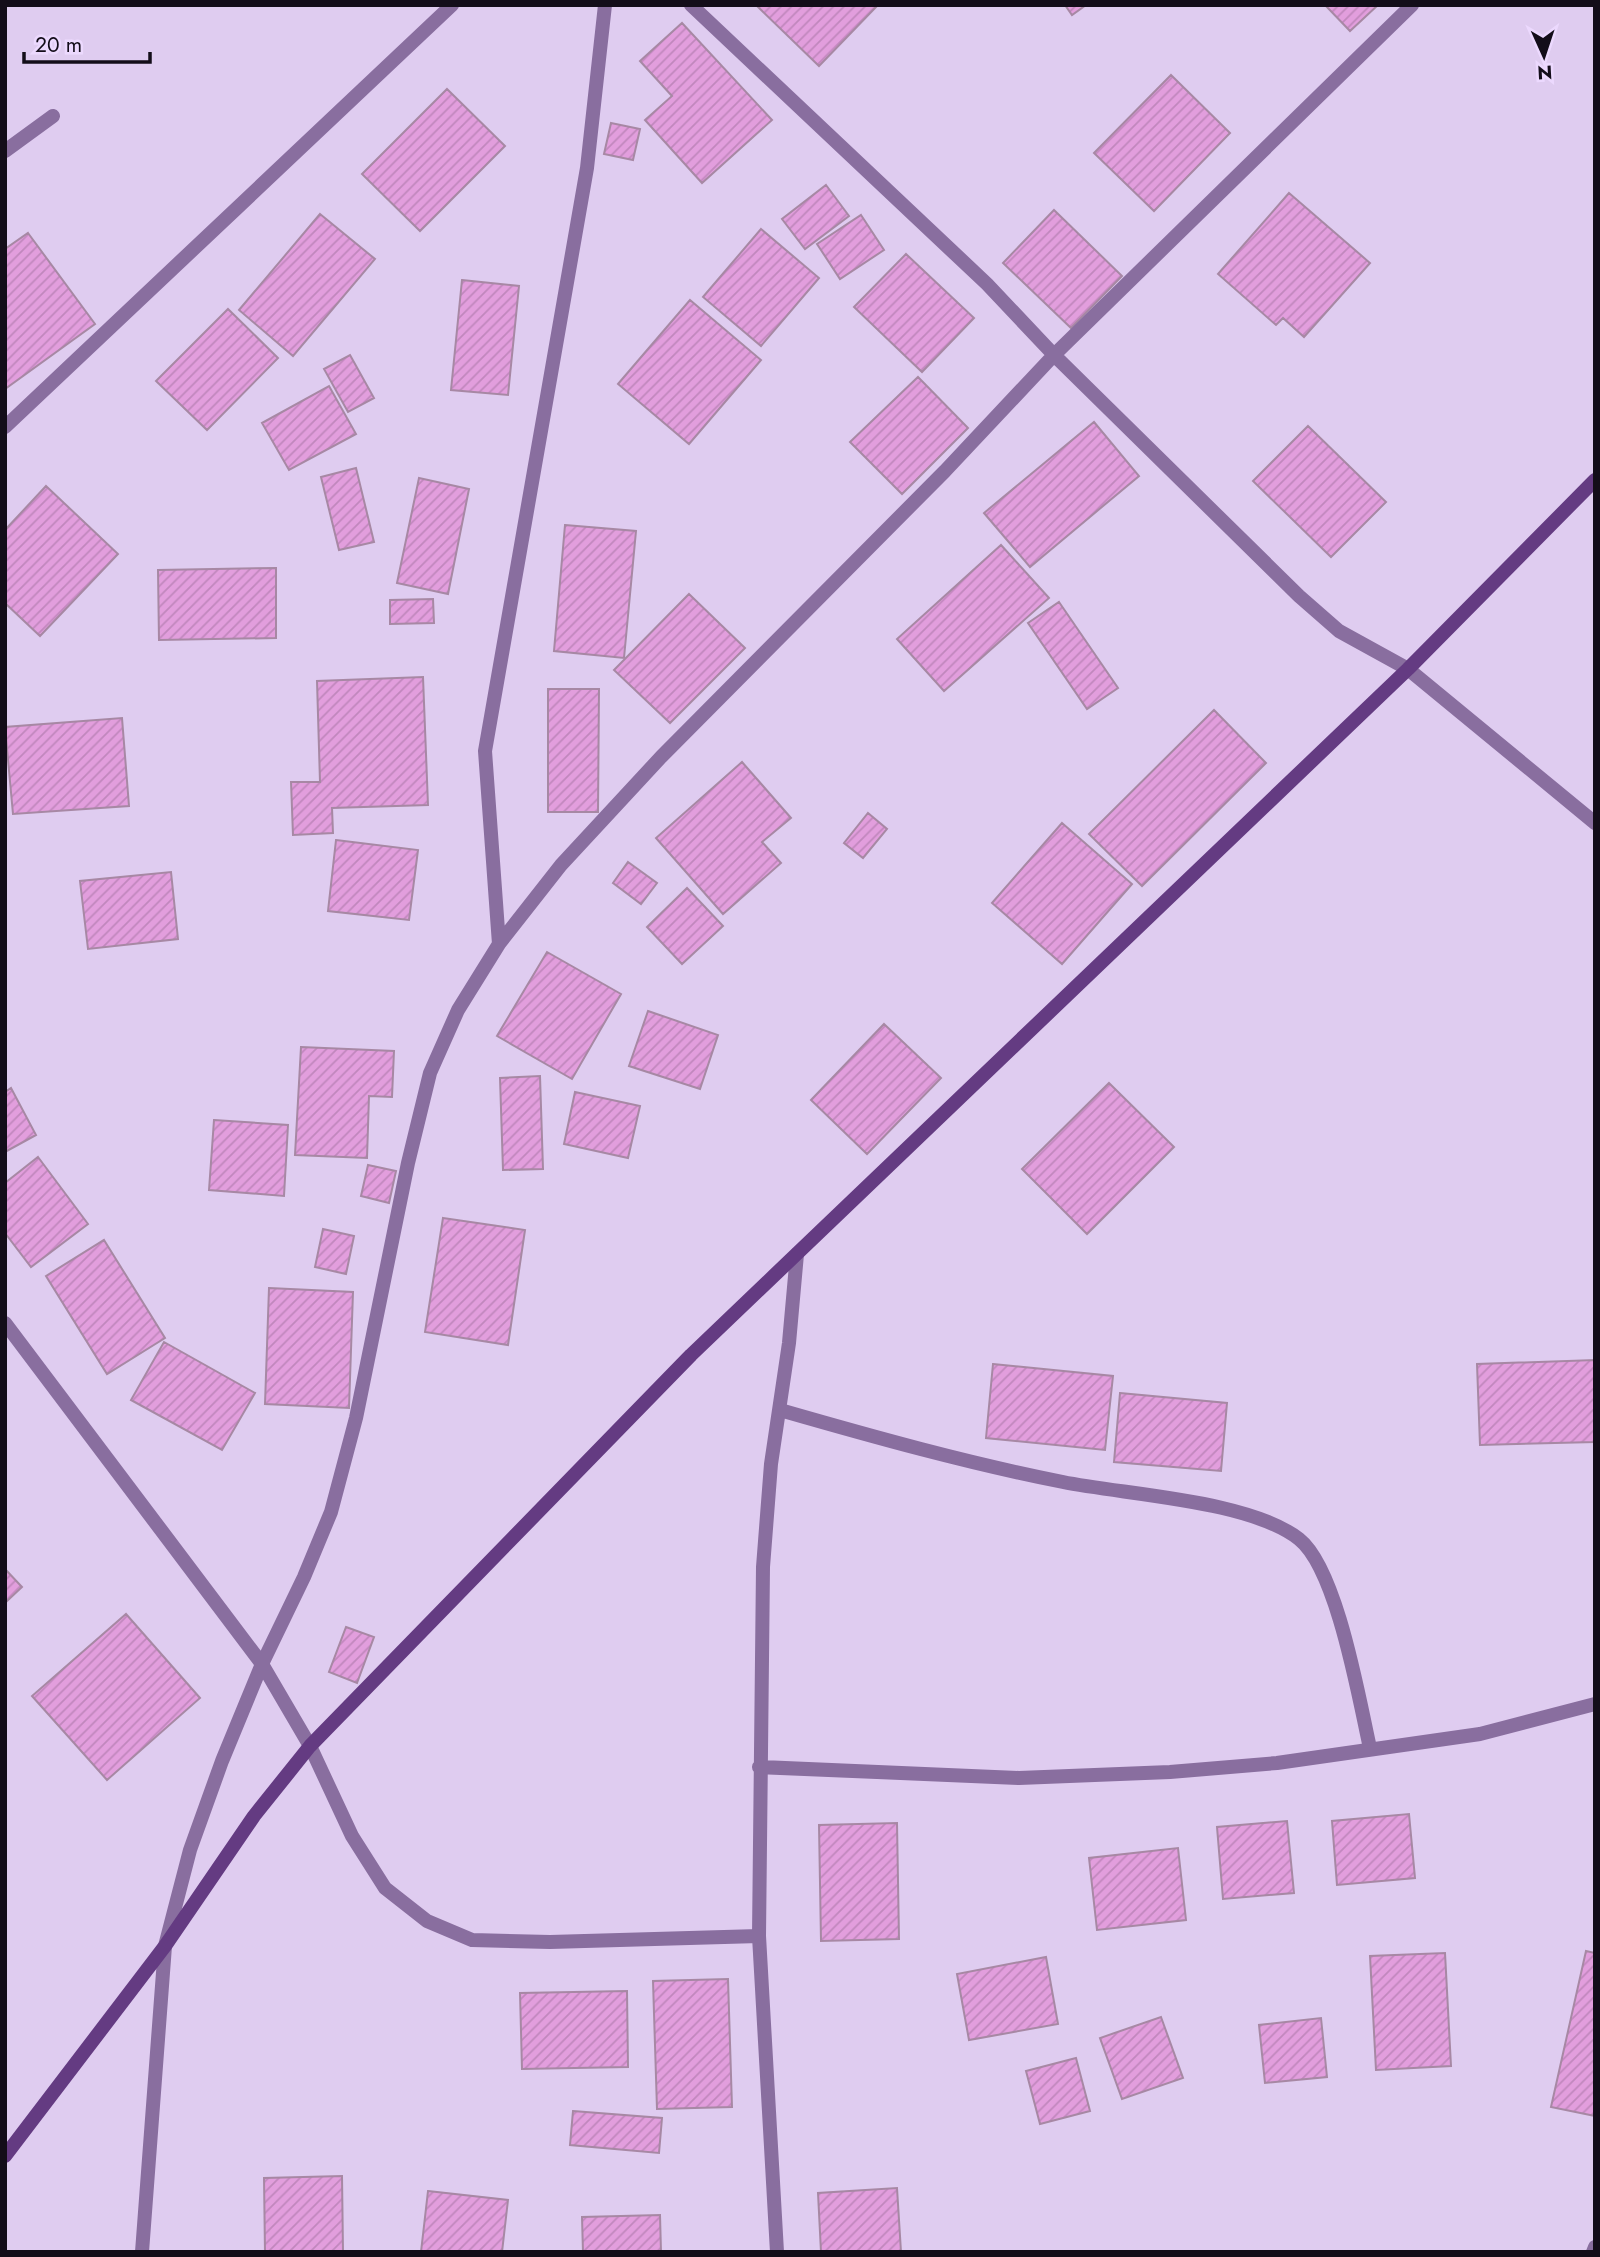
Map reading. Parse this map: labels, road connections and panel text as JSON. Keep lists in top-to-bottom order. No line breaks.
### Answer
{"scale_bar":"20 m","north":"bottom"}
